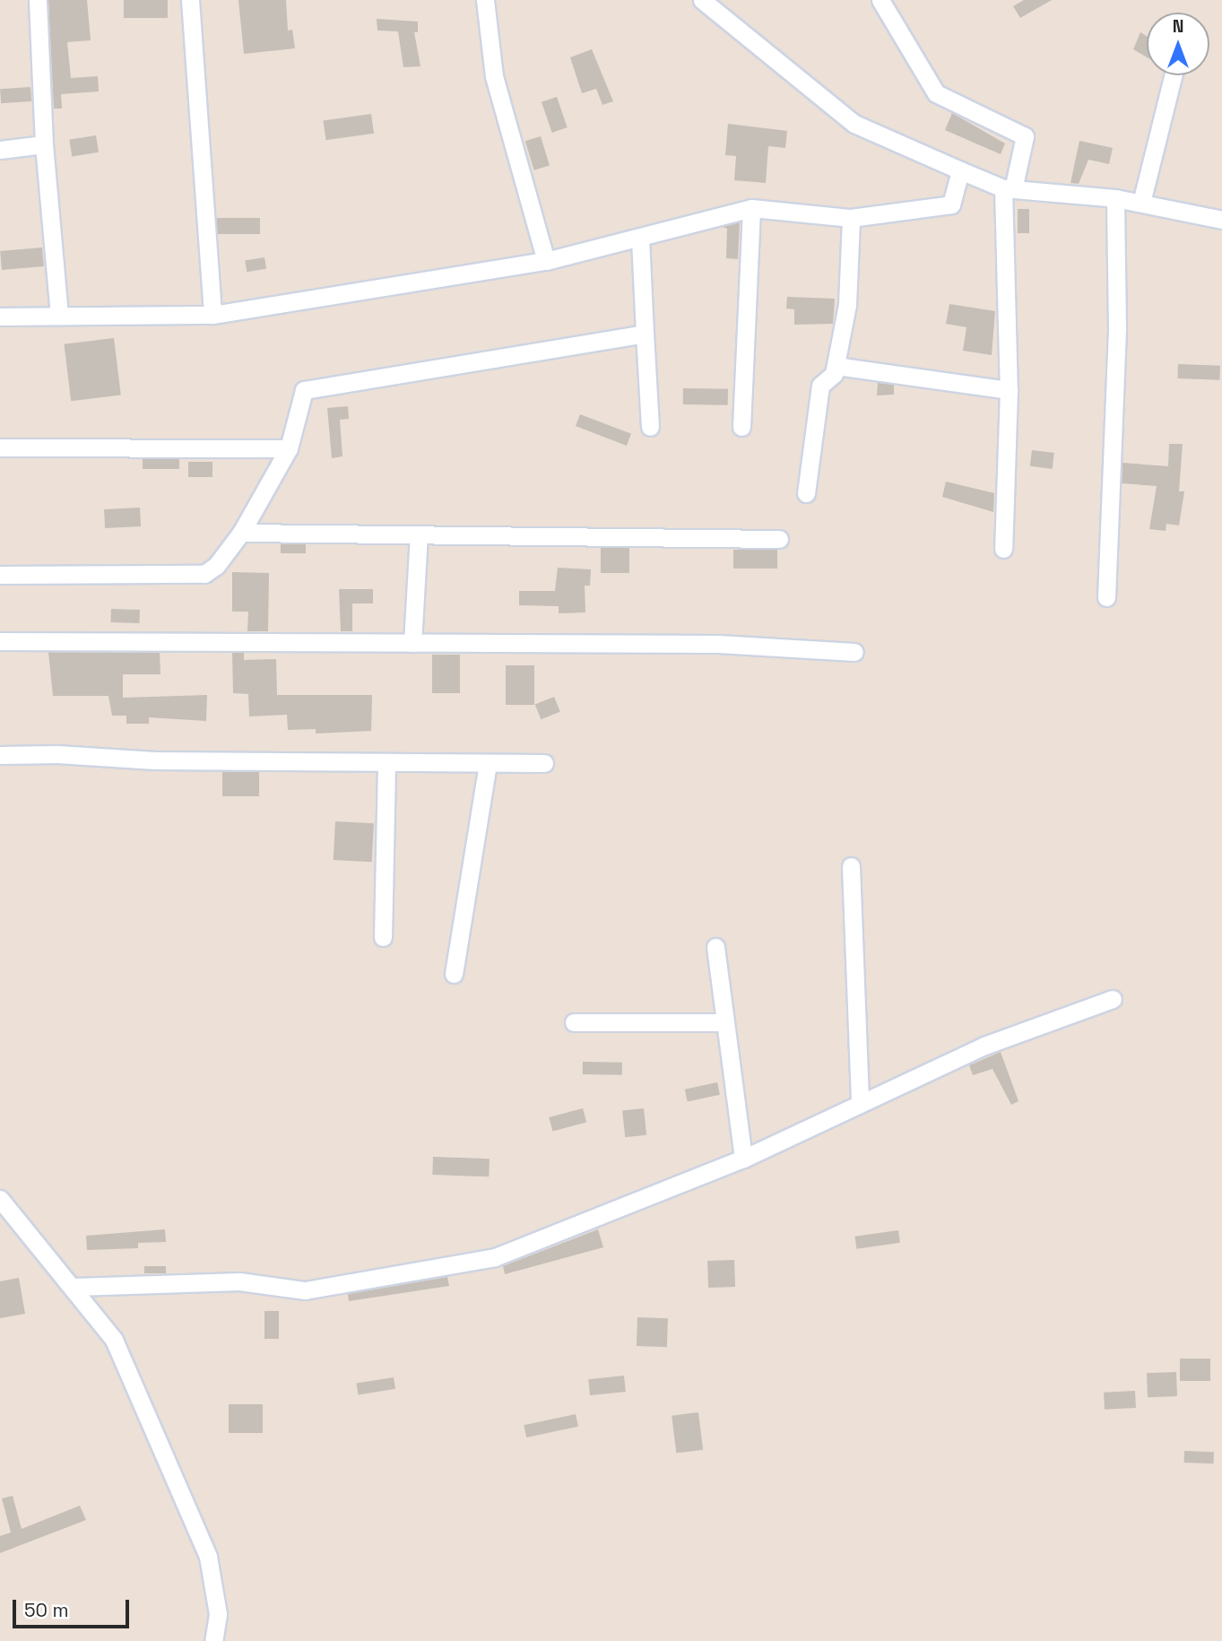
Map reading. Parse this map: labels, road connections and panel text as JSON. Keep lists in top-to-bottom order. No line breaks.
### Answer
{"scale_bar":"50 m","north":"top"}
